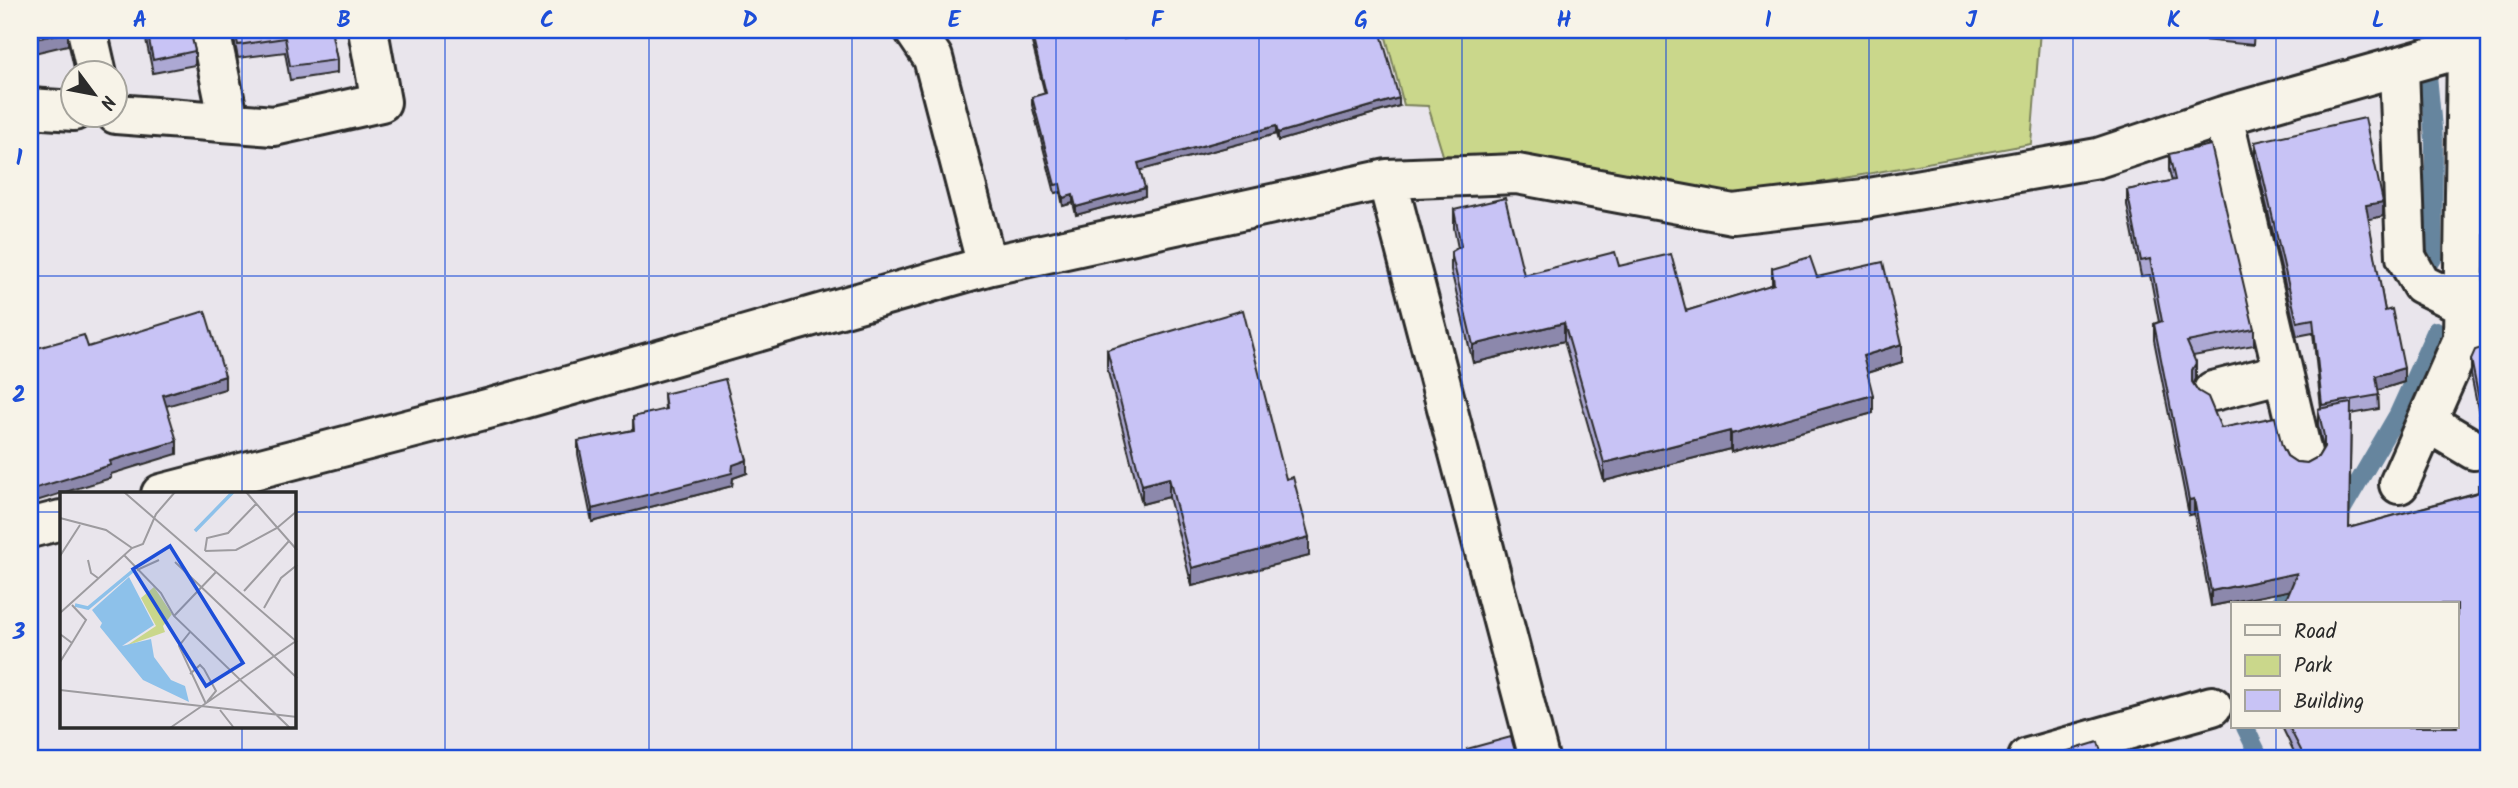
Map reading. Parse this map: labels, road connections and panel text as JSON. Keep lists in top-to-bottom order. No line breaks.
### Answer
{"legend":["Road","Park","Building"],"north":"bottom right","grid":{"columns":["A","B","C","D","E","F","G","H","I","J","K","L"],"rows":["1","2","3"]}}
